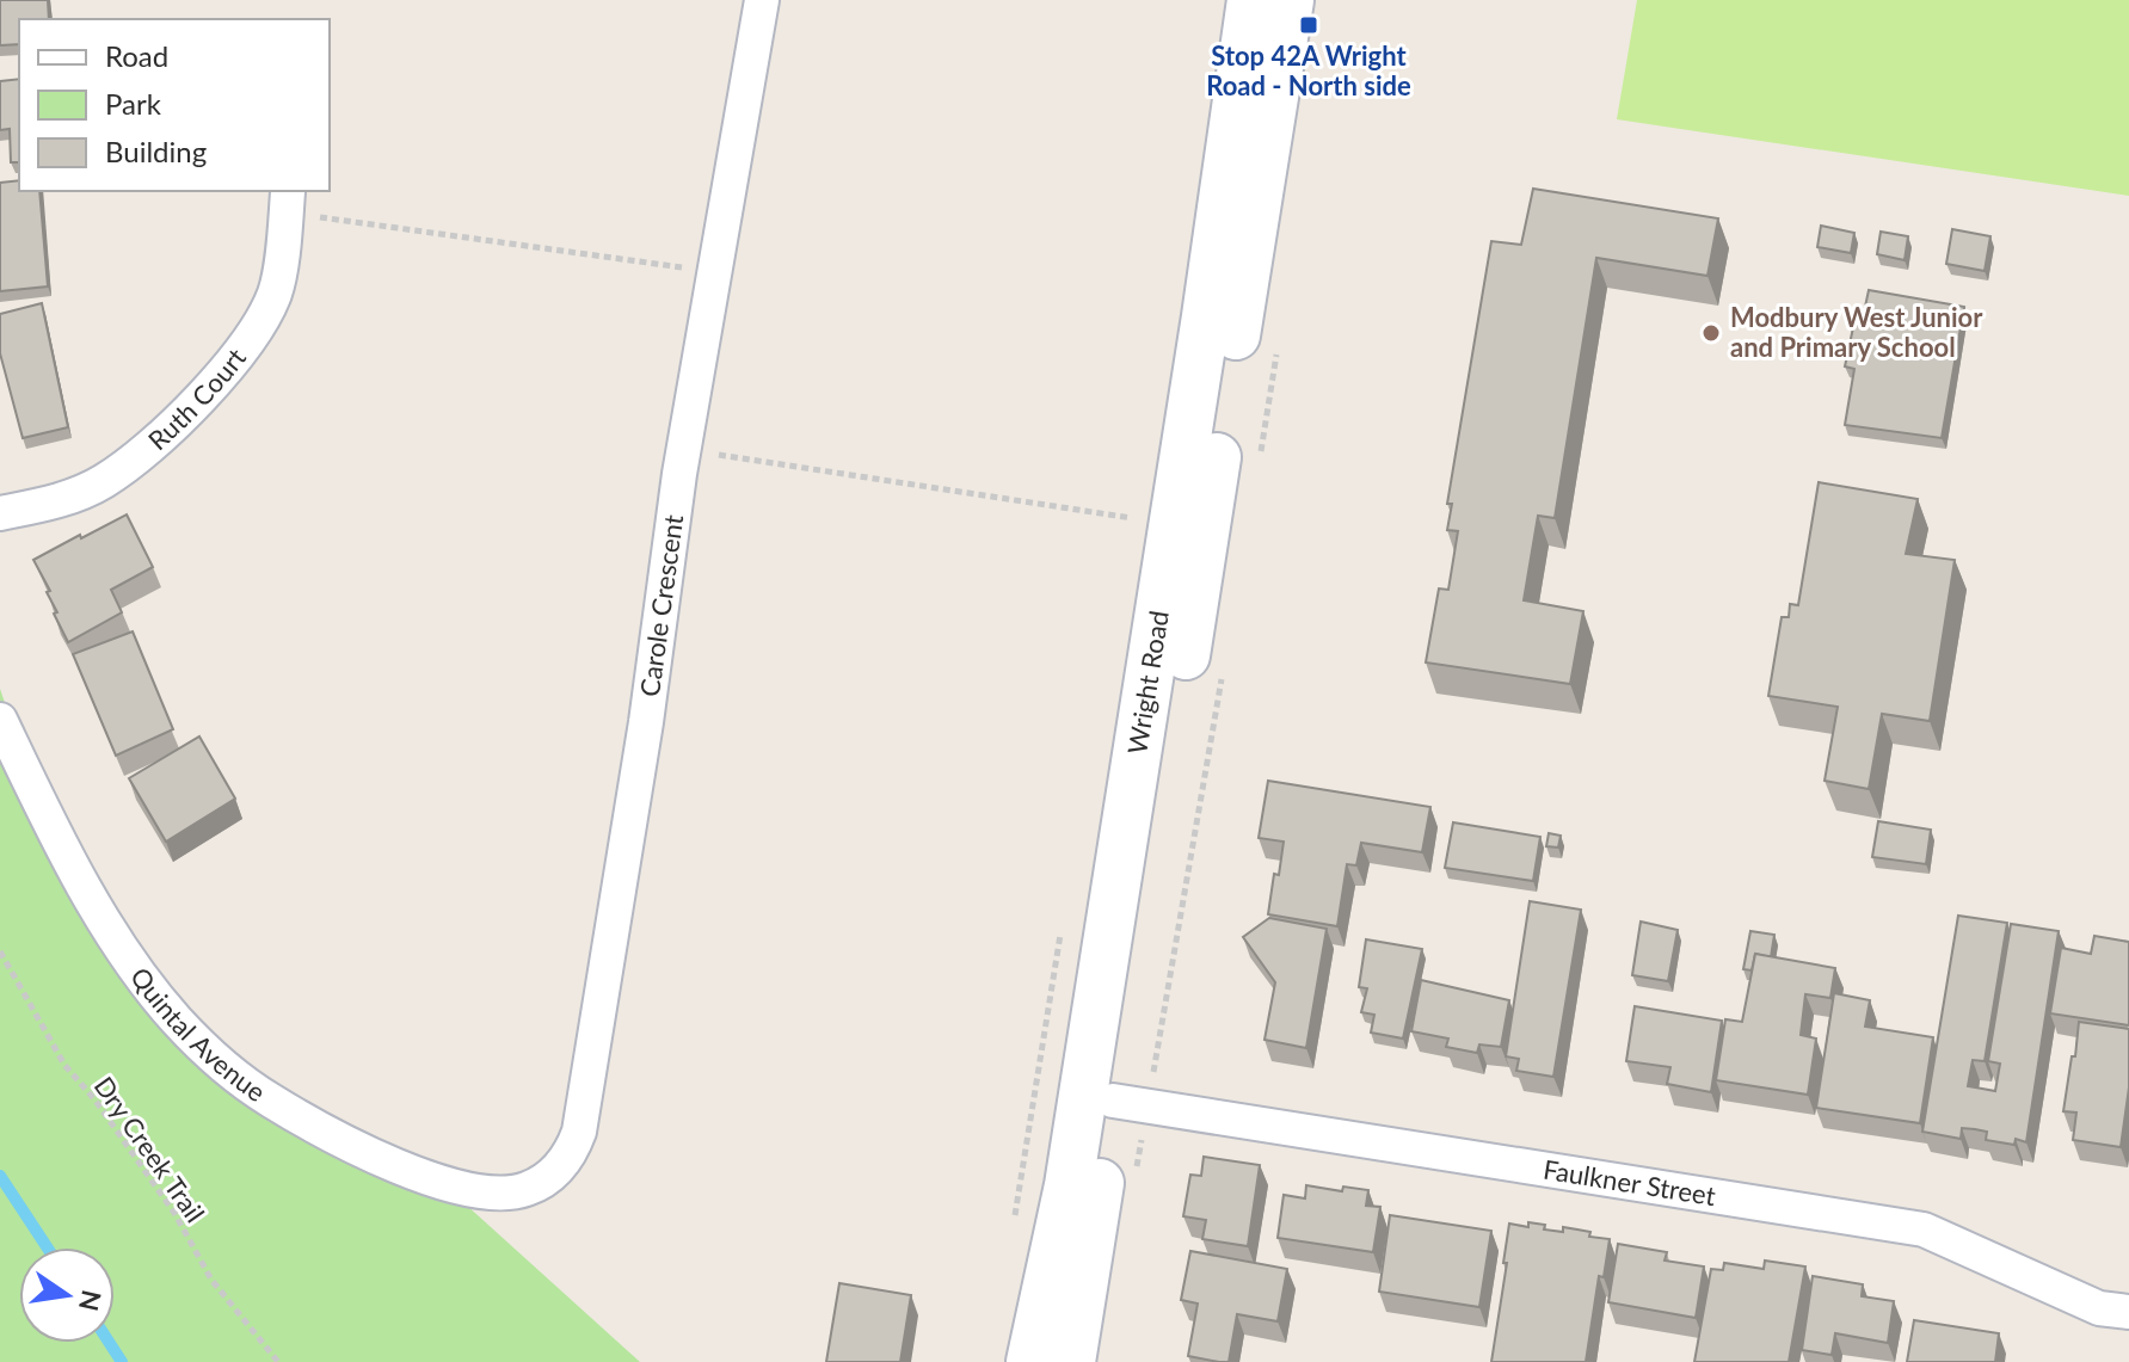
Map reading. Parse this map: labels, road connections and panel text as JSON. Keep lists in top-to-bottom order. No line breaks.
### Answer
{"streets":{"main road":["Wright Road"],"street":["Ruth Court","Carole Crescent","Quintal Avenue","Faulkner Street"],"path":["Dry Creek Trail"]},"crossings":[["Carole Crescent","Quintal Avenue"],["Wright Road","Faulkner Street"]],"places":{"transit":["Stop 42A Wright Road - North side"],"other":["Modbury West Junior and Primary School"]},"legend":["Road","Park","Building"],"north":"right"}
